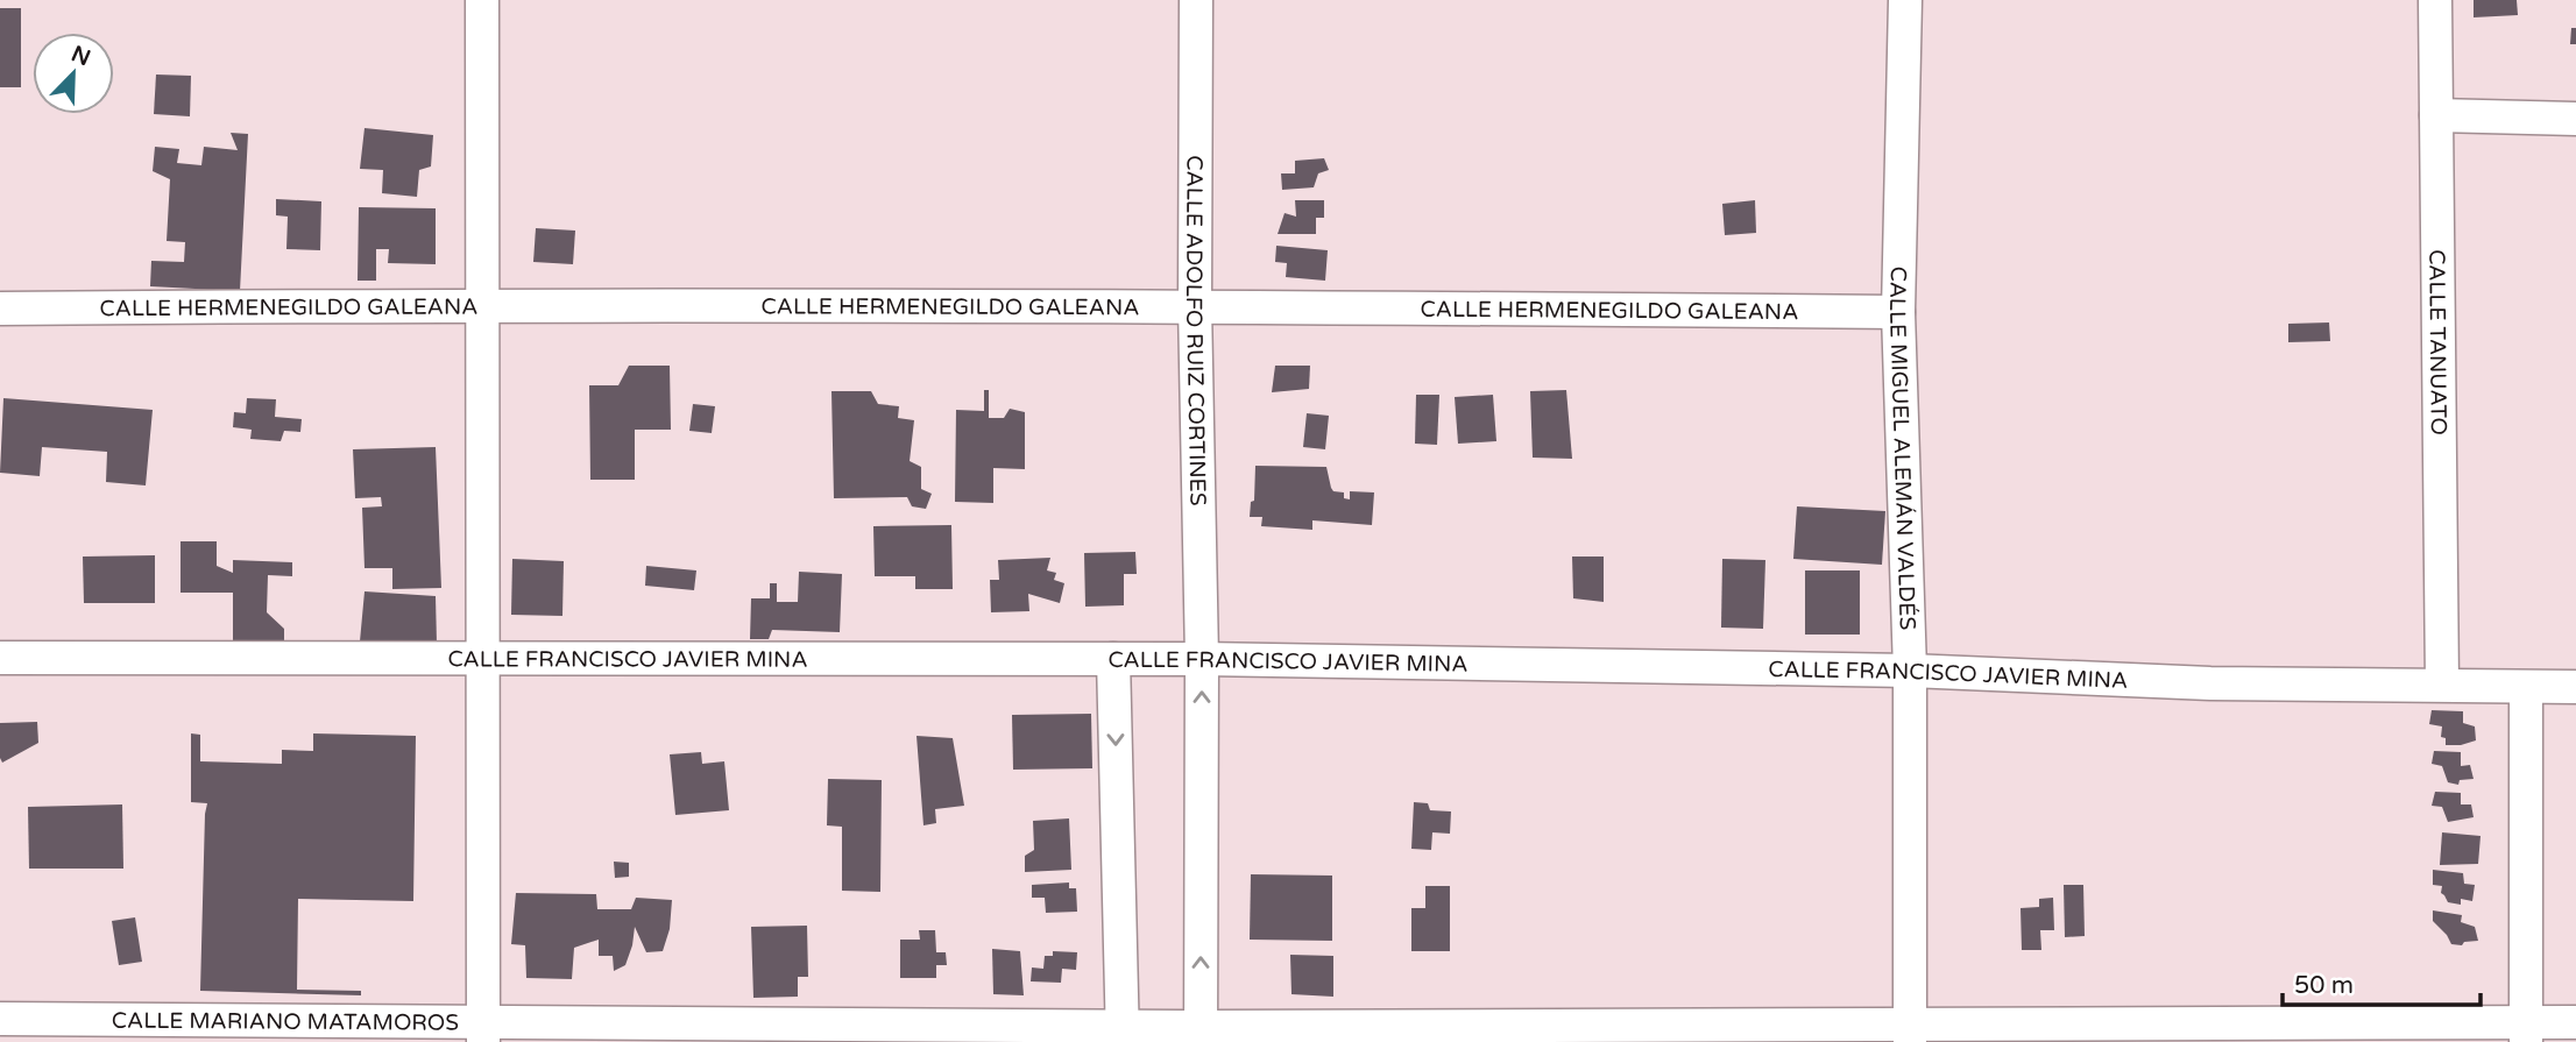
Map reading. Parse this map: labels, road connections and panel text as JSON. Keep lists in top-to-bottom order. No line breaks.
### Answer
{"streets":{"street":["CALLE HERMENEGILDO GALEANA","CALLE ADOLFO RUIZ CORTINES","CALLE TANUATO","CALLE MIGUEL ALEMÁN VALDÉS","CALLE FRANCISCO JAVIER MINA","CALLE MARIANO MATAMOROS"]},"crossings":[["CALLE HERMENEGILDO GALEANA","CALLE ADOLFO RUIZ CORTINES"],["CALLE HERMENEGILDO GALEANA","CALLE MIGUEL ALEMÁN VALDÉS"],["CALLE ADOLFO RUIZ CORTINES","CALLE FRANCISCO JAVIER MINA"],["CALLE ADOLFO RUIZ CORTINES","CALLE MARIANO MATAMOROS"],["CALLE TANUATO","CALLE FRANCISCO JAVIER MINA"],["CALLE MIGUEL ALEMÁN VALDÉS","CALLE FRANCISCO JAVIER MINA"],["CALLE MIGUEL ALEMÁN VALDÉS","CALLE MARIANO MATAMOROS"]],"scale_bar":"50 m","north":"top right"}
